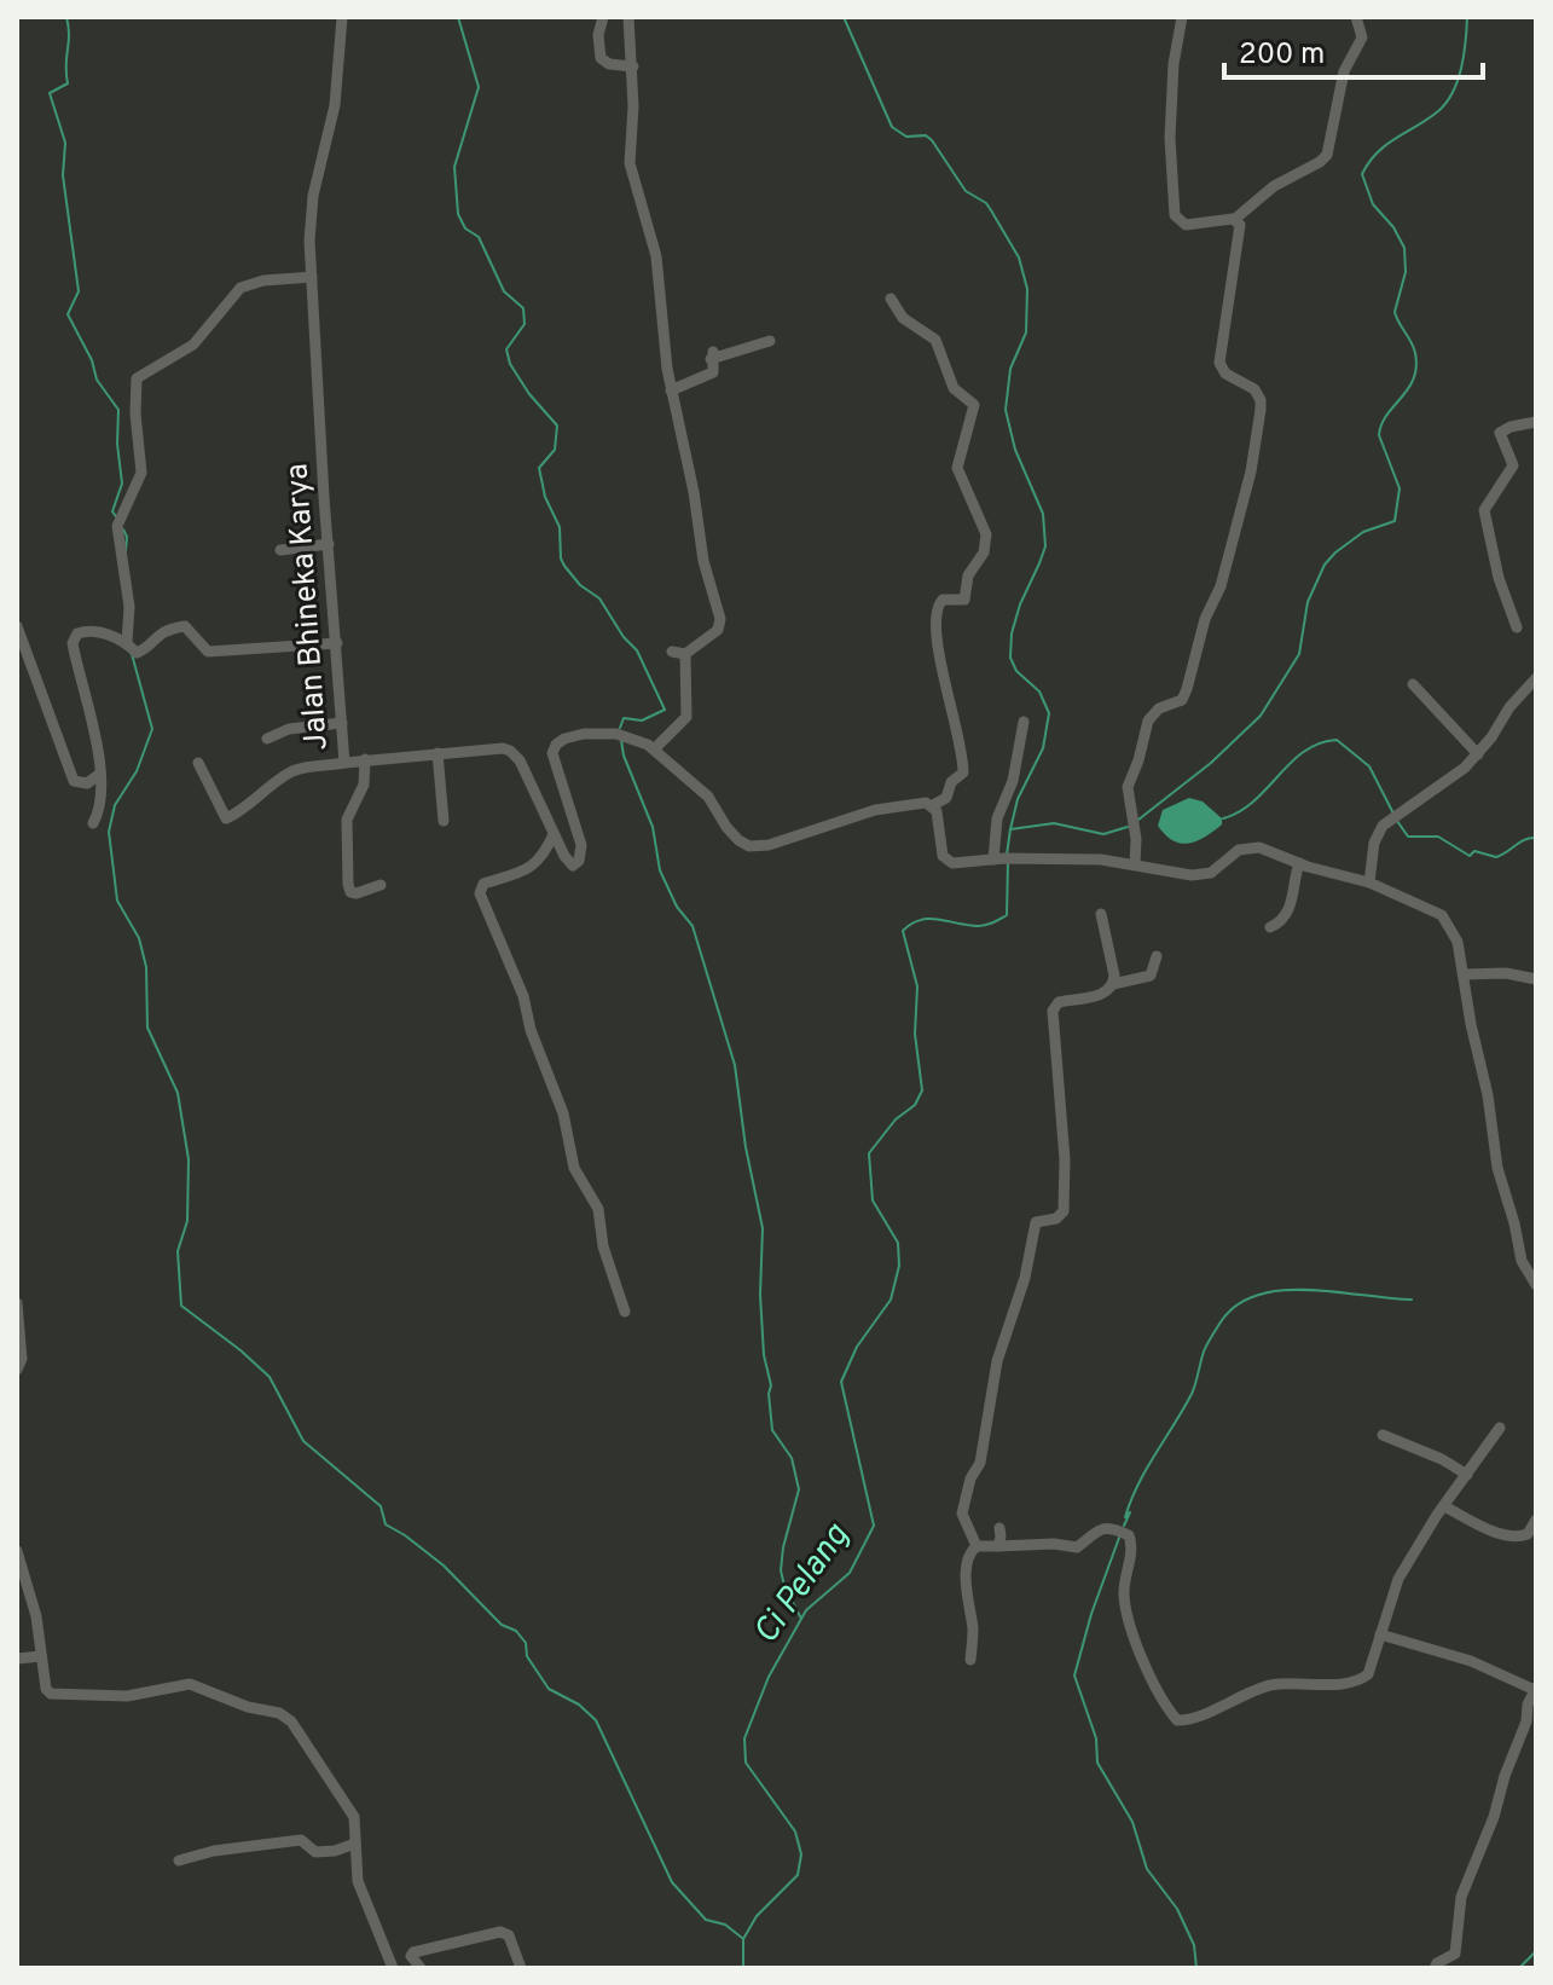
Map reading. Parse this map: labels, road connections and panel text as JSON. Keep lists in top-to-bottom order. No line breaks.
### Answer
{"streets":{"street":["Jalan Bhineka Karya"]},"water":["Ci Pelang"],"scale_bar":"200 m"}
